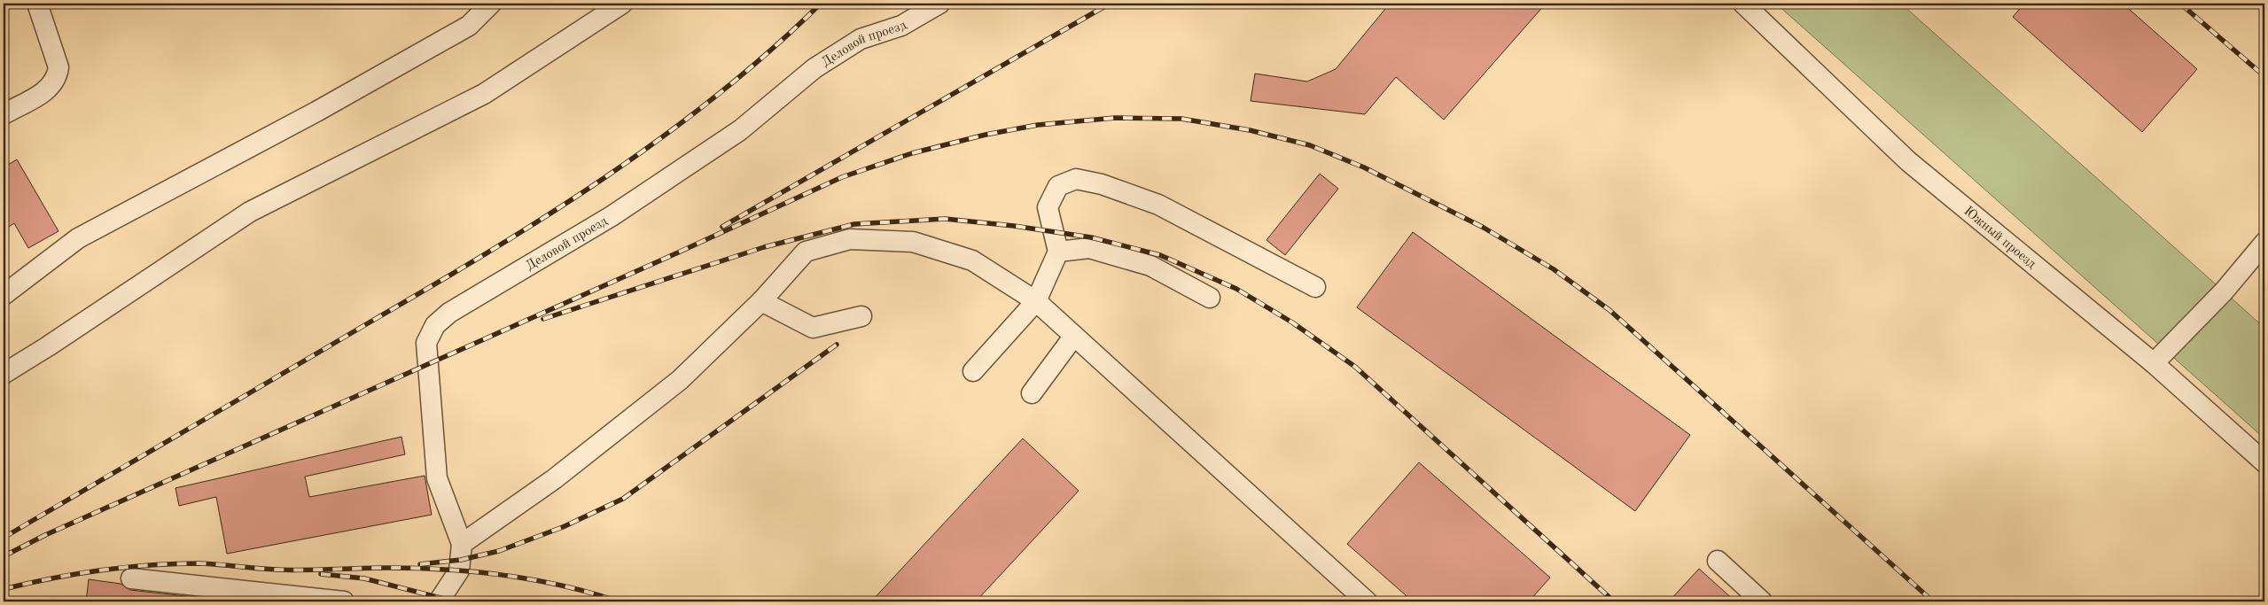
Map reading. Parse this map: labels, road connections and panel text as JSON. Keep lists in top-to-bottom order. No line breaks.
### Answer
{"streets":{"street":["Деловой проезд","Южный проезд"]}}
